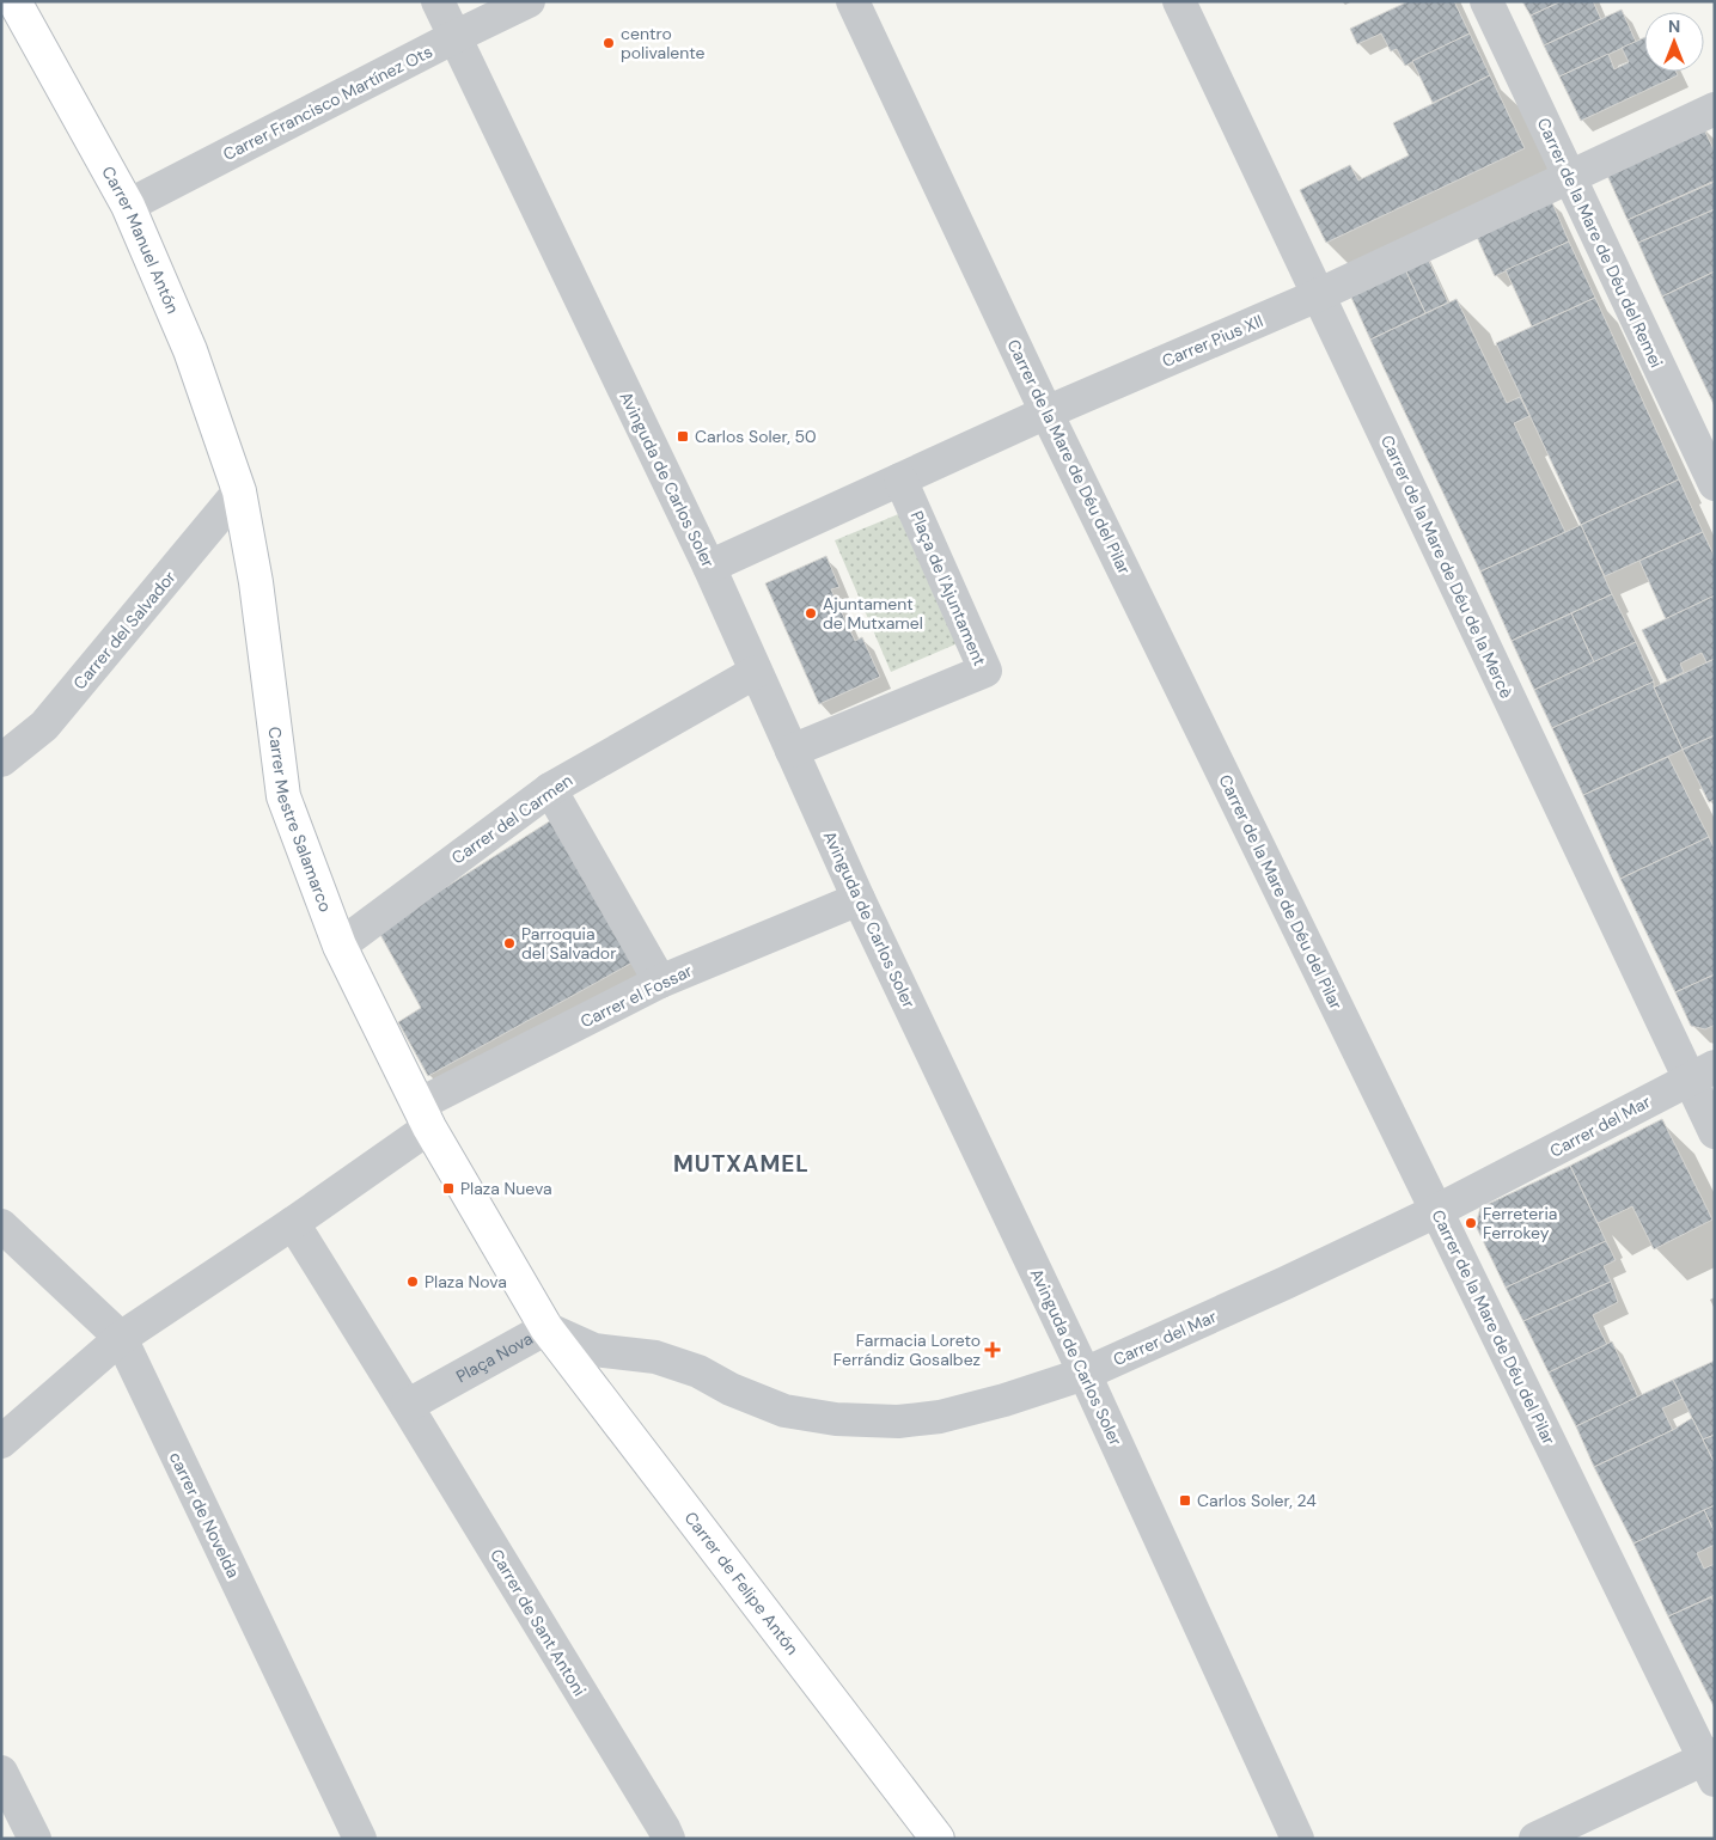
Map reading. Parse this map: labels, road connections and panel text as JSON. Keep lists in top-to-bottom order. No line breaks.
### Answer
{"streets":{"street":["Carrer Francisco Martínez Ots","Carrer Manuel Antón","Carrer de la Mare de Déu del Remei","Carrer Pius XII","Carrer de la Mare de Déu del Pilar","Avinguda de Carlos Soler","Carrer de la Mare de Déu de la Mercè","Plaça de l'Ajuntament","Carrer del Salvador","Carrer del Carmen","Carrer Mestre Salamarco","Carrer el Fossar","Carrer del Mar","Plaça Nova","carrer de Novelda","Carrer de Felipe Antón","Carrer de Sant Antoni"]},"crossings":[["Carrer Francisco Martínez Ots","Carrer Manuel Antón"],["Carrer Francisco Martínez Ots","Avinguda de Carlos Soler"],["Carrer Manuel Antón","Carrer del Salvador"],["Carrer Manuel Antón","Carrer Mestre Salamarco"],["Carrer de la Mare de Déu del Remei","Carrer Pius XII"],["Carrer Pius XII","Carrer de la Mare de Déu del Pilar"],["Carrer Pius XII","Avinguda de Carlos Soler"],["Carrer Pius XII","Carrer de la Mare de Déu de la Mercè"],["Carrer Pius XII","Plaça de l'Ajuntament"],["Carrer de la Mare de Déu del Pilar","Carrer del Mar"],["Avinguda de Carlos Soler","Plaça de l'Ajuntament"],["Avinguda de Carlos Soler","Carrer del Carmen"],["Avinguda de Carlos Soler","Carrer el Fossar"],["Avinguda de Carlos Soler","Carrer del Mar"],["Carrer de la Mare de Déu de la Mercè","Carrer del Mar"],["Carrer del Salvador","Carrer Mestre Salamarco"],["Carrer del Carmen","Carrer Mestre Salamarco"],["Carrer Mestre Salamarco","Carrer el Fossar"],["Carrer Mestre Salamarco","Plaça Nova"],["Carrer el Fossar","Plaça Nova"],["Carrer del Mar","Plaça Nova"],["Carrer del Mar","Carrer de Felipe Antón"],["Plaça Nova","Carrer de Felipe Antón"],["Plaça Nova","Carrer de Sant Antoni"]],"districts":["MUTXAMEL"],"places":{"other":["centro polivalente","Ajuntament de Mutxamel","Parroquia del Salvador","Ferreteria Ferrokey","Plaza Nova"],"transit":["Carlos Soler, 50","Plaza Nueva","Carlos Soler, 24"],"health":["Farmacia Loreto Ferrándiz Gosalbez"]},"north":"top"}
